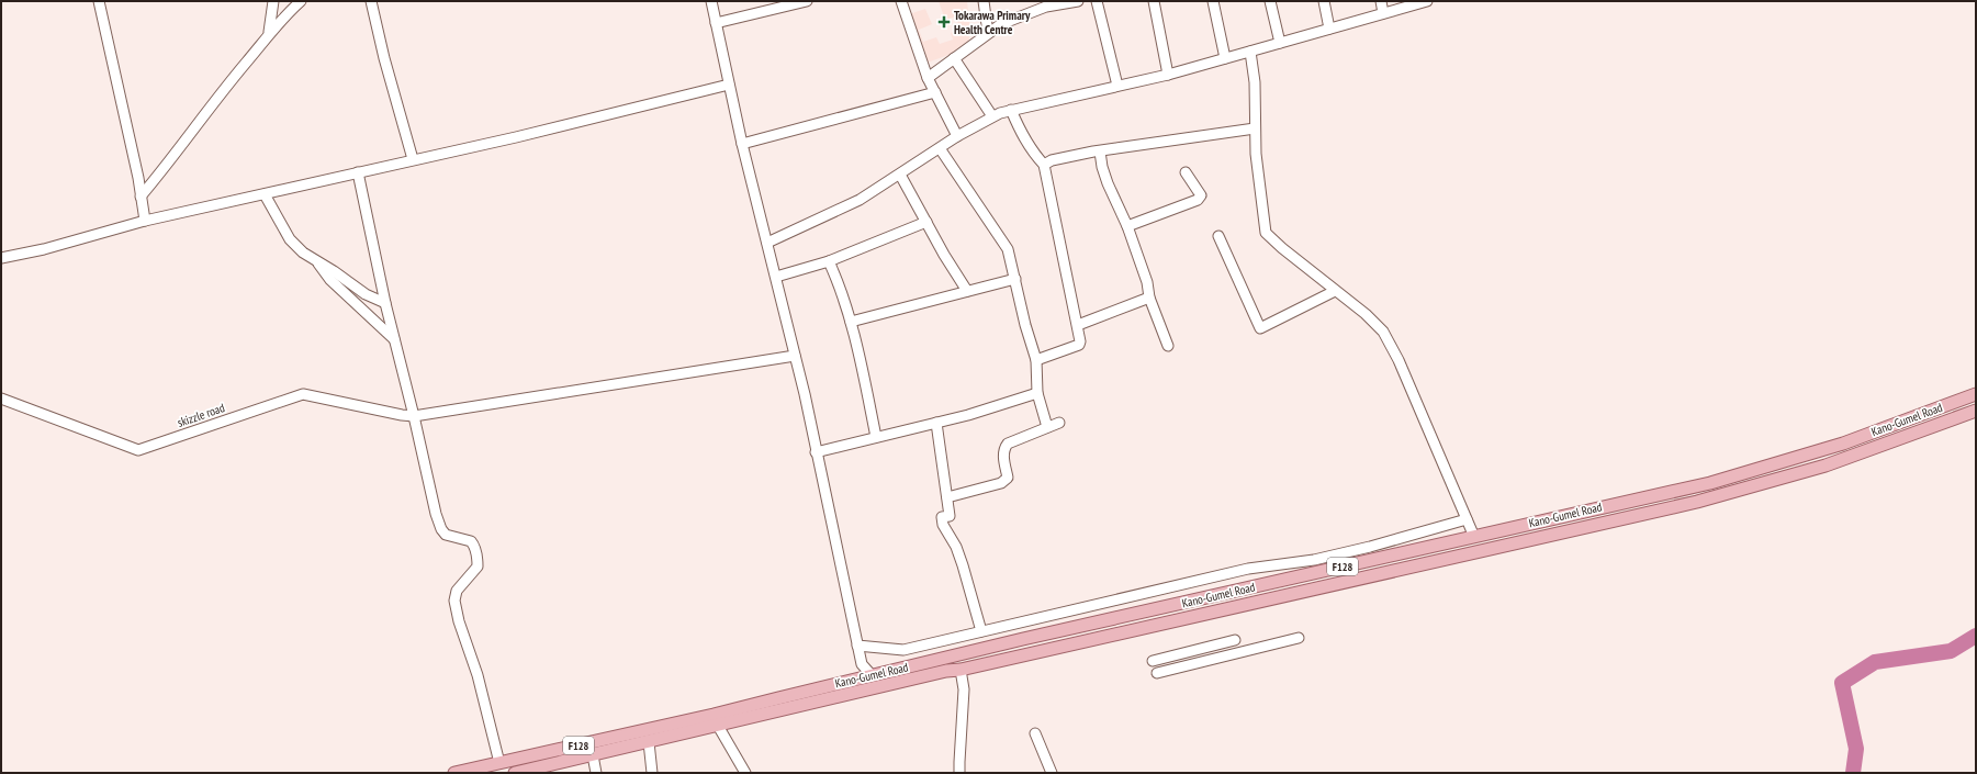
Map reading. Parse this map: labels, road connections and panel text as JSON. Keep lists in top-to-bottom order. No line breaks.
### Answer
{"streets":{"main road":["Kano-Gumel Road","F128"],"street":["skizzle road"]},"places":{"health":["Tokarawa Primary Health Centre"]}}
